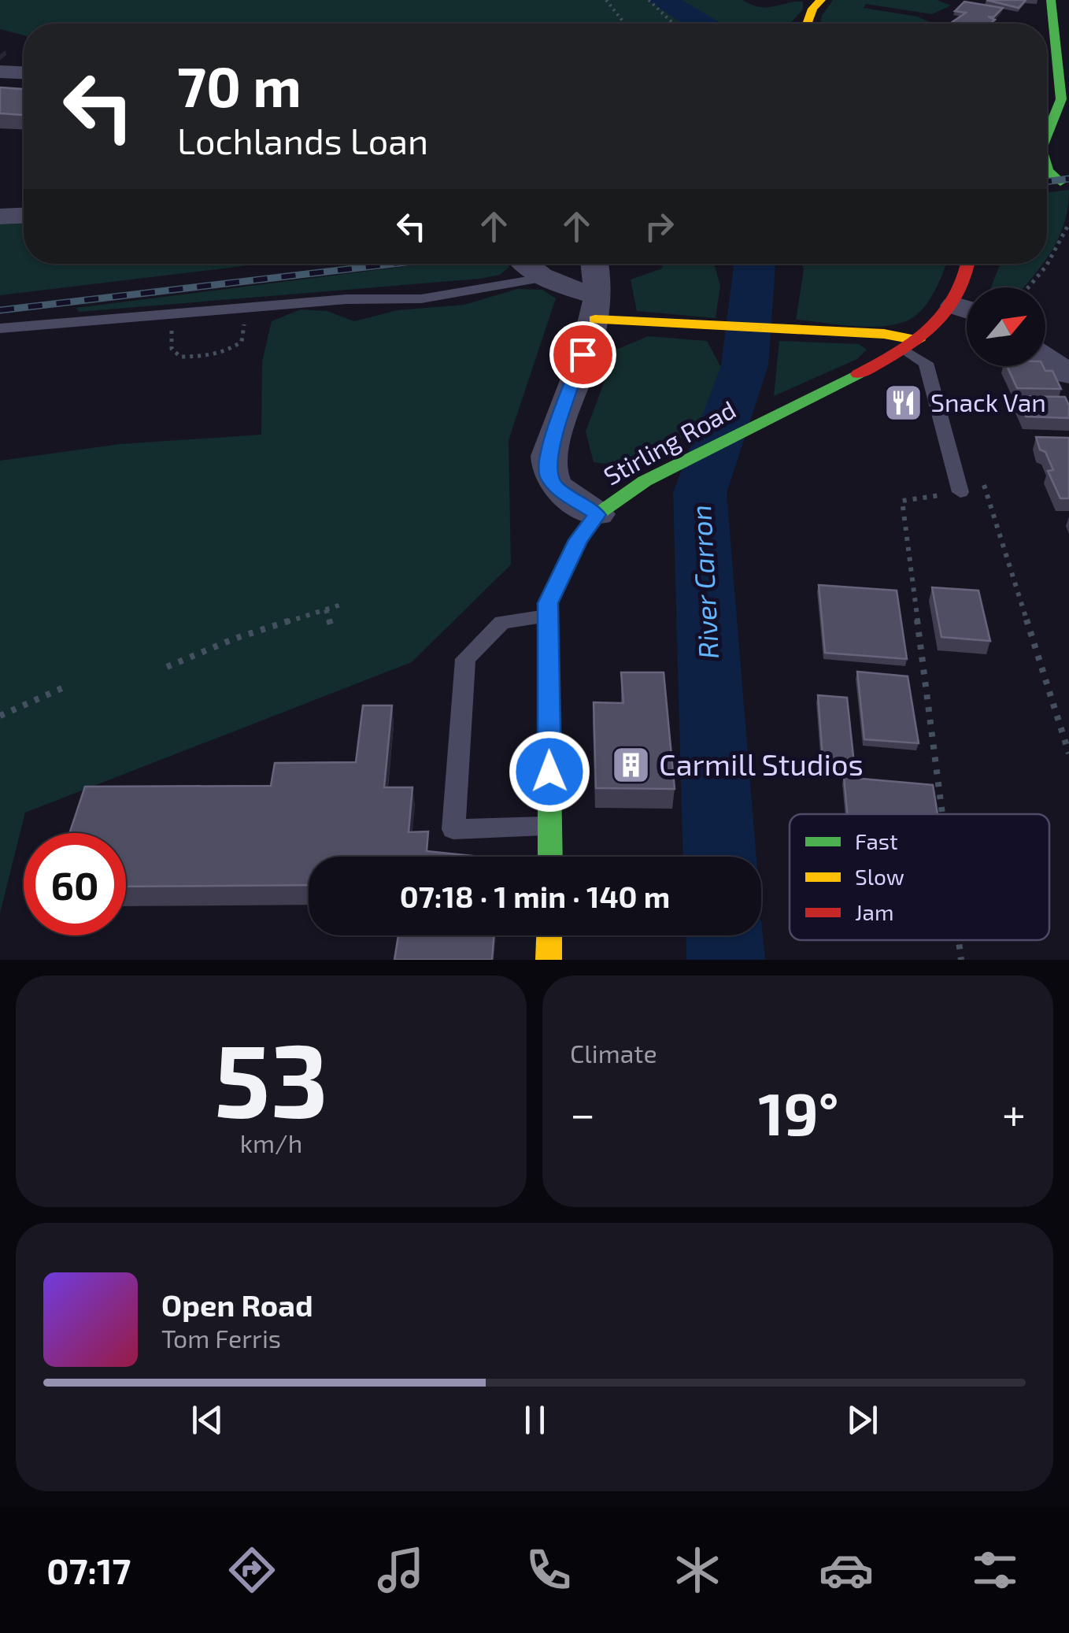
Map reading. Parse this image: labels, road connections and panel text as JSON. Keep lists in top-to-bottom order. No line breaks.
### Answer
{"streets":{"main road":["Stirling Road"]},"water":["River Carron"],"places":{"restaurant":["Snack Van"],"building":["Carmill Studios"]},"legend":["Fast","Slow","Jam"],"north":"top right","page":{"turn":["70 m","Lochlands Loan"],"limit":"60","trip":"07:18 · 1 min · 140 m","tile":[["53","km/h"],"Climate"],"heat":["−","19°","+"],"song":["Open Road","Tom Ferris"],"tabs":"07:17"}}
